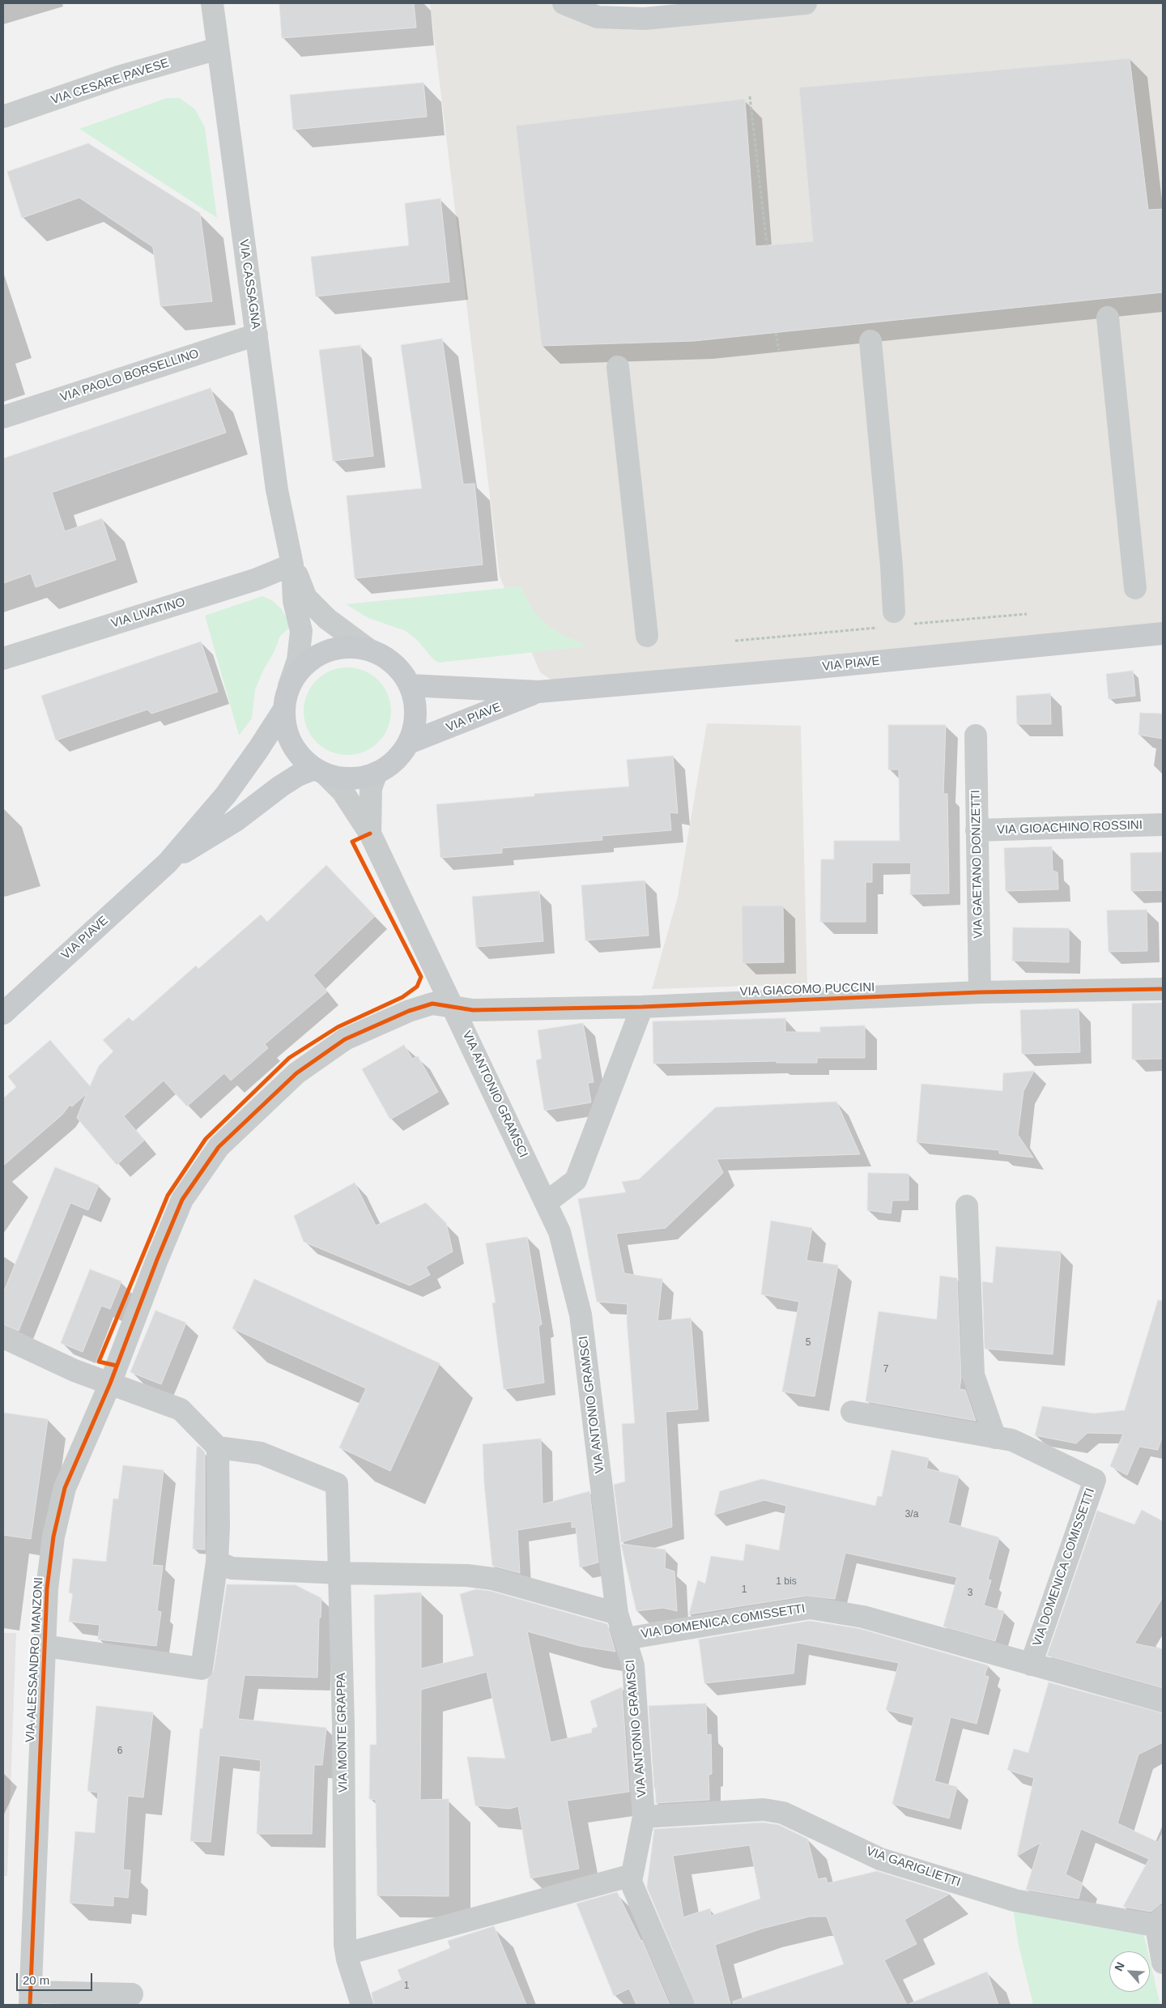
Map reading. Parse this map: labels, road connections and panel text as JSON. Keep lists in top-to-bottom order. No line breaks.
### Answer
{"streets":{"main road":["VIA PIAVE"],"street":["VIA CESARE PAVESE","VIA CASSAGNA","VIA PAOLO BORSELLINO","VIA LIVATINO","VIA GIOACHINO ROSSINI","VIA GAETANO DONIZETTI","VIA GIACOMO PUCCINI","VIA ANTONIO GRAMSCI","VIA DOMENICA COMISSETTI","VIA ALESSANDRO MANZONI","VIA MONTE GRAPPA","VIA GARIGLIETTI"]},"crossings":[["VIA CESARE PAVESE","VIA CASSAGNA"],["VIA CASSAGNA","VIA PAOLO BORSELLINO"],["VIA CASSAGNA","VIA LIVATINO"],["VIA CASSAGNA","VIA PIAVE"],["VIA CASSAGNA","VIA ANTONIO GRAMSCI"],["VIA PIAVE","VIA ANTONIO GRAMSCI"],["VIA GIOACHINO ROSSINI","VIA GAETANO DONIZETTI"],["VIA GAETANO DONIZETTI","VIA GIACOMO PUCCINI"],["VIA GIACOMO PUCCINI","VIA ANTONIO GRAMSCI"],["VIA GIACOMO PUCCINI","VIA ALESSANDRO MANZONI"],["VIA ANTONIO GRAMSCI","VIA DOMENICA COMISSETTI"],["VIA ANTONIO GRAMSCI","VIA ALESSANDRO MANZONI"],["VIA ANTONIO GRAMSCI","VIA GARIGLIETTI"]],"house_numbers":["5","7","3/a","1 bis","1","3","6","1"],"scale_bar":"20 m","north":"top left"}
